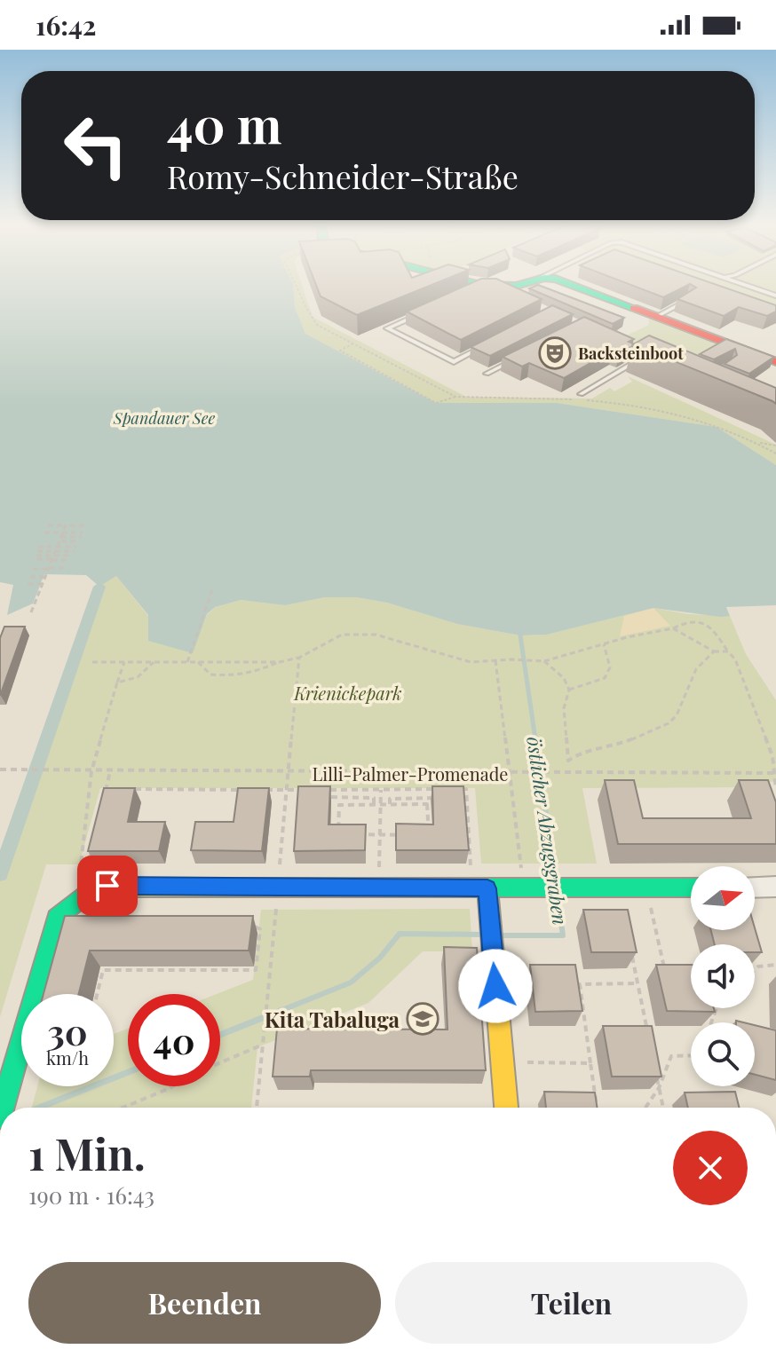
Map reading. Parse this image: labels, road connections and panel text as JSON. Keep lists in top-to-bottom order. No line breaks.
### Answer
{"streets":{"path":["Lilli-Palmer-Promenade"]},"water":["Spandauer See","östlicher Abzugsgraben"],"parks":["Krienickepark"],"places":{"theatre":["Backsteinboot"],"school or university":["Kita Tabaluga"]},"north":"right","page":{"status":"16:42","turn":["40 m","Romy-Schneider-Straße"],"speed":"30 km/h","limit":"40","heading":["1 Min.","190 m · 16:43"],"buttons":["Beenden","Teilen"]}}
